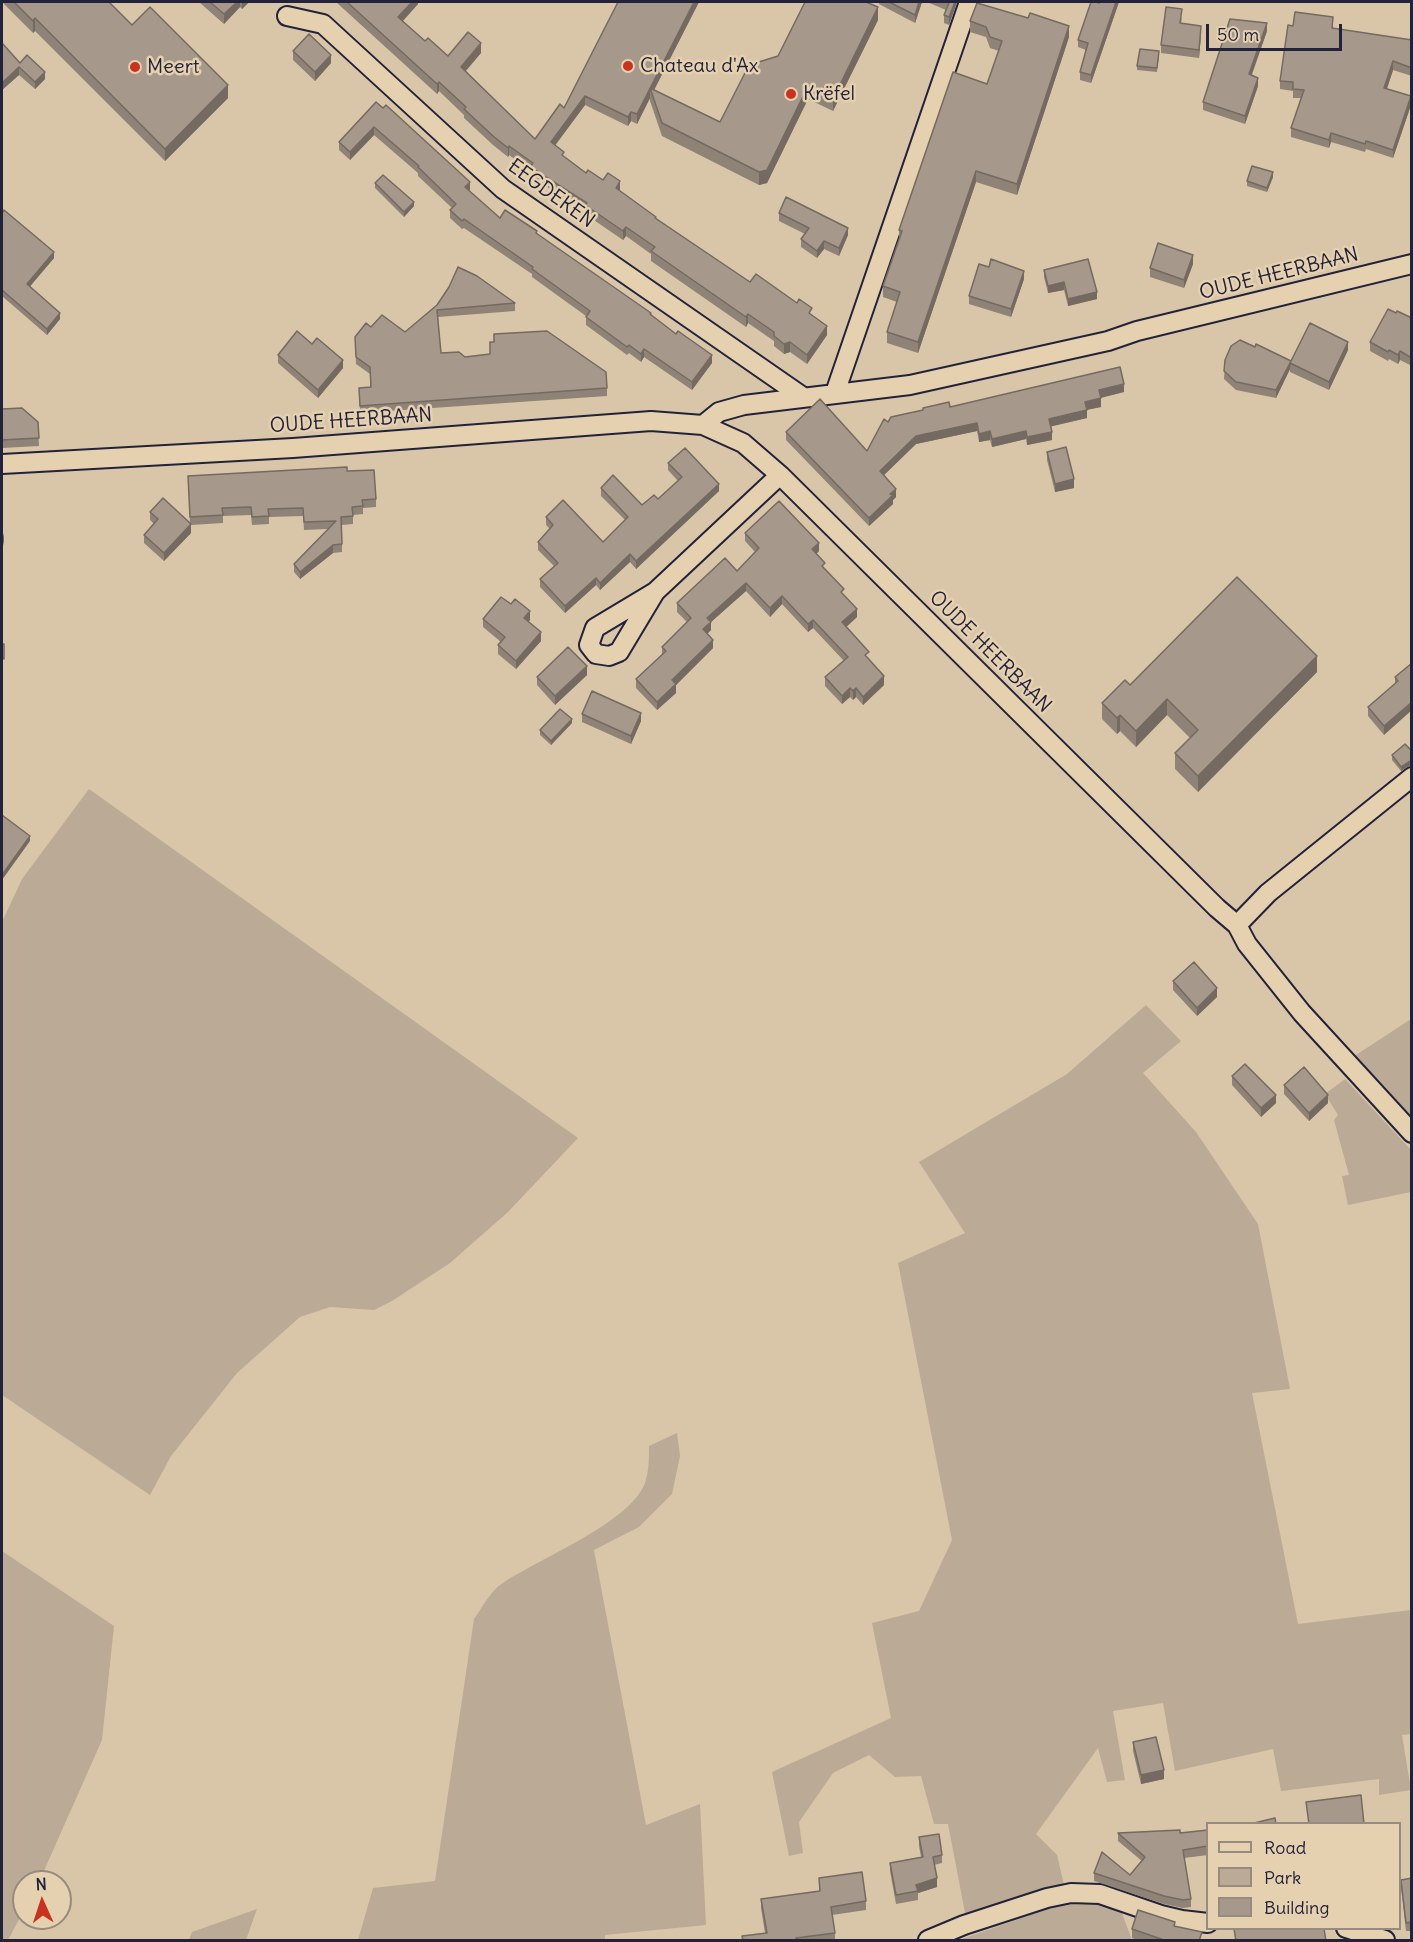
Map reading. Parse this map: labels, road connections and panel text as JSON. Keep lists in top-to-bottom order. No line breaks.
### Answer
{"streets":{"street":["EEGDEKEN","OUDE HEERBAAN"]},"crossings":[["EEGDEKEN","OUDE HEERBAAN"]],"places":["Chateau d'Ax","Meert","Krëfel"],"legend":["Road","Park","Building"],"scale_bar":"50 m","north":"top"}
